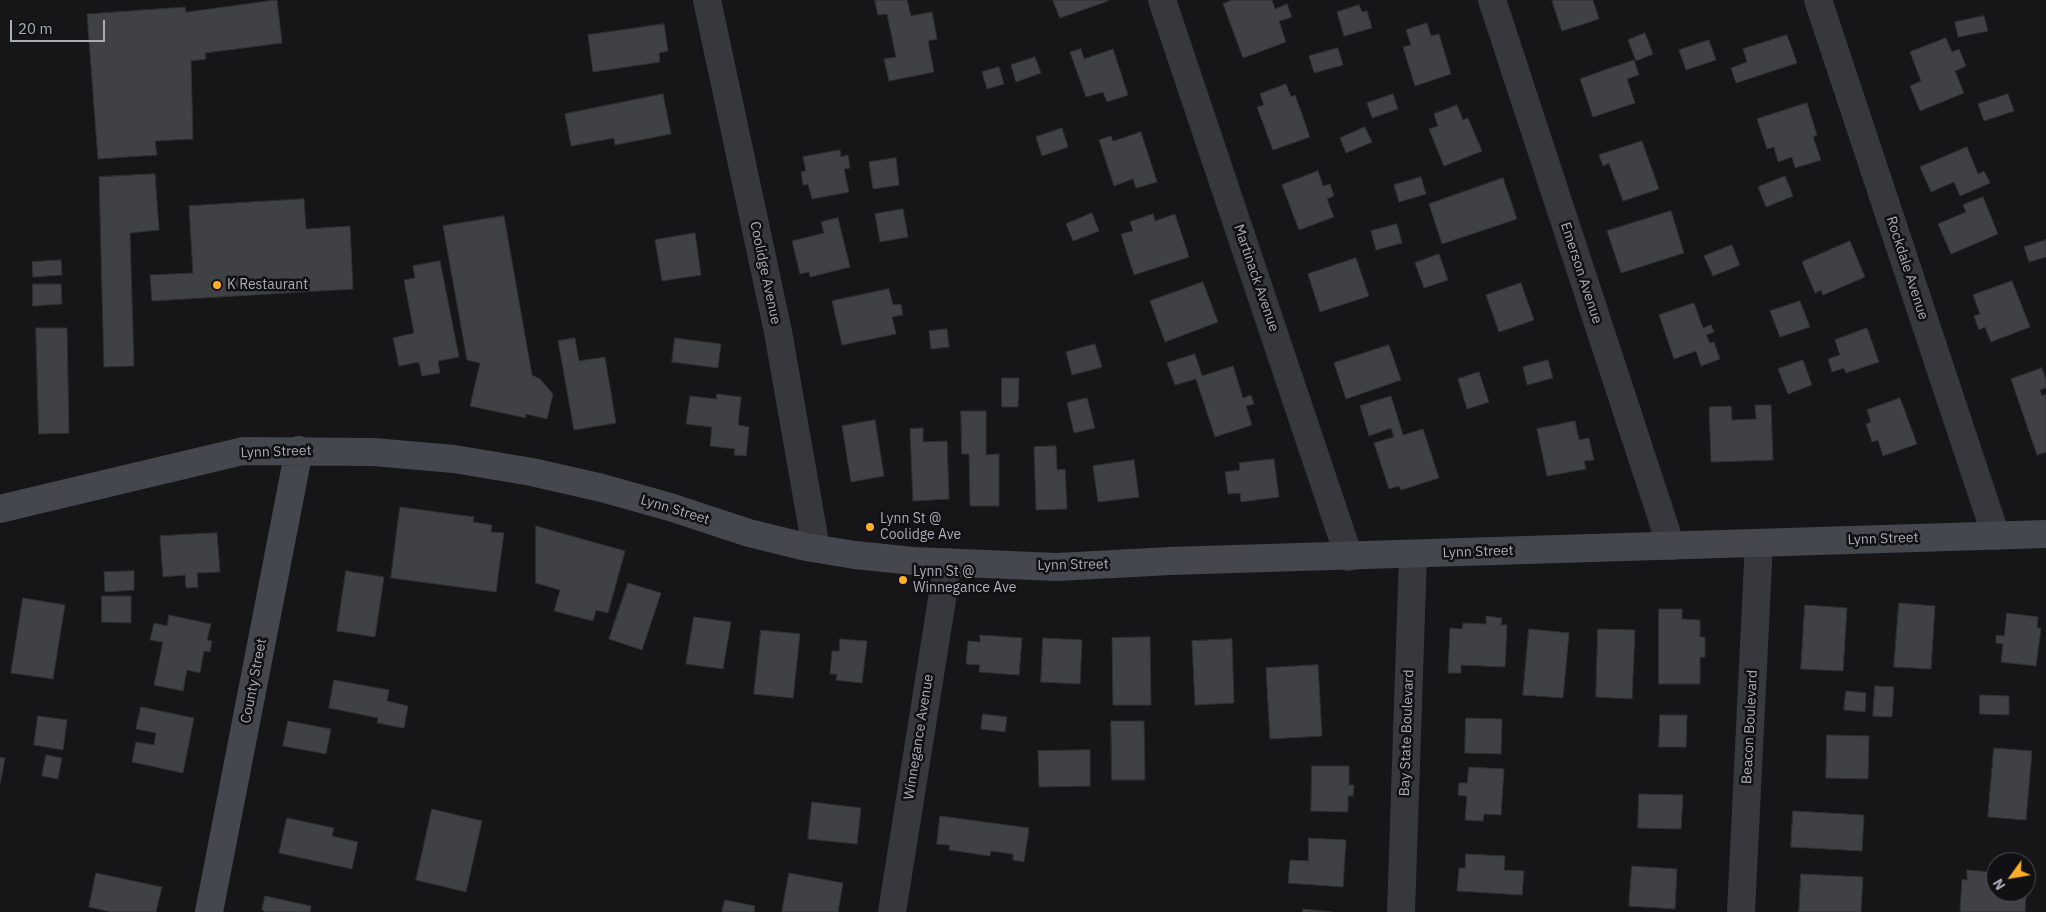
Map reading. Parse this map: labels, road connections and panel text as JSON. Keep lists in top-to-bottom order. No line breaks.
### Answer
{"streets":{"main road":["Lynn Street","County Street"],"street":["Rockdale Avenue","Coolidge Avenue","Emerson Avenue","Martinack Avenue","Beacon Boulevard","Bay State Boulevard","Winnegance Avenue"]},"crossings":[["Rockdale Avenue","Lynn Street"],["Coolidge Avenue","Lynn Street"],["Emerson Avenue","Lynn Street"],["Martinack Avenue","Lynn Street"],["Lynn Street","County Street"],["Lynn Street","Beacon Boulevard"],["Lynn Street","Bay State Boulevard"],["Lynn Street","Winnegance Avenue"]],"places":["K Restaurant","Lynn St @ Coolidge Ave","Lynn St @ Winnegance Ave"],"scale_bar":"20 m","north":"bottom left"}
